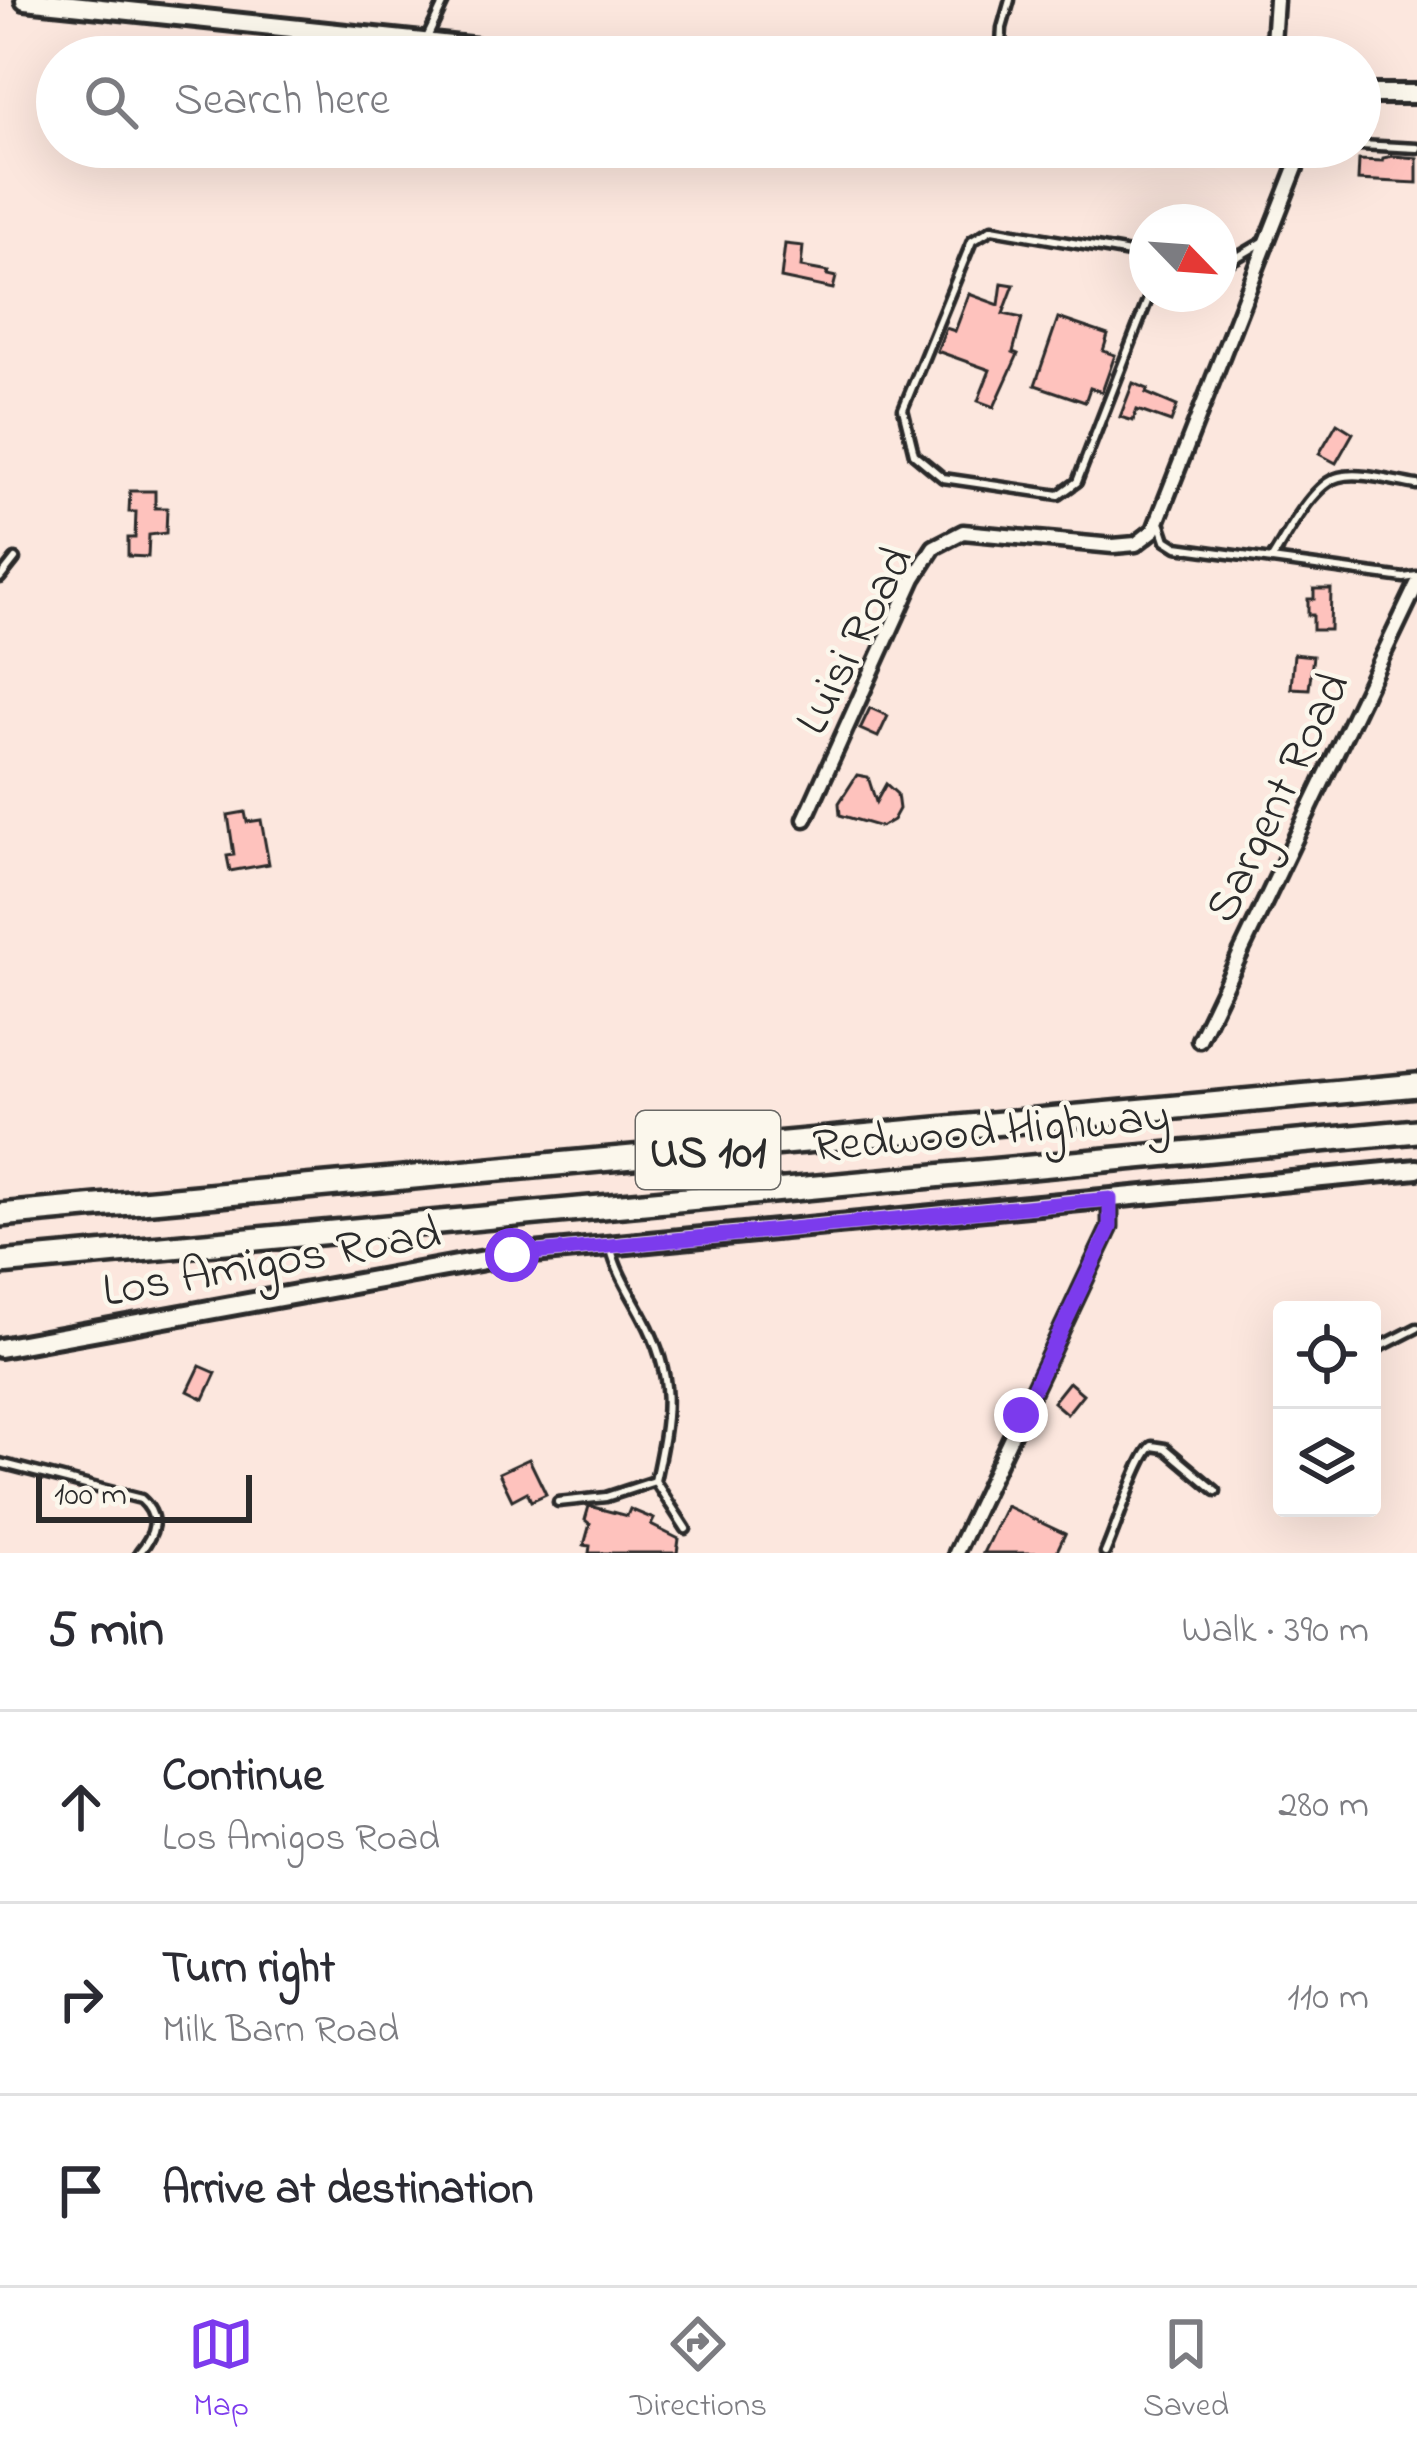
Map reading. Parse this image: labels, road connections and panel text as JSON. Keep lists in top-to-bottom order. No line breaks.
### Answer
{"streets":{"highway":["Redwood Highway","US 101"],"street":["Luisi Road","Sargent Road","Los Amigos Road"]},"scale_bar":"100 m","north":"bottom right","page":{"search":"Search here","scale":"100 m","heading":["5 min","Walk · 390 m"],"list":[["Continue","Los Amigos Road","280 m"],["Turn right","Milk Barn Road","110 m"],"Arrive at destination"],"nav":["Map","Directions","Saved"]}}
